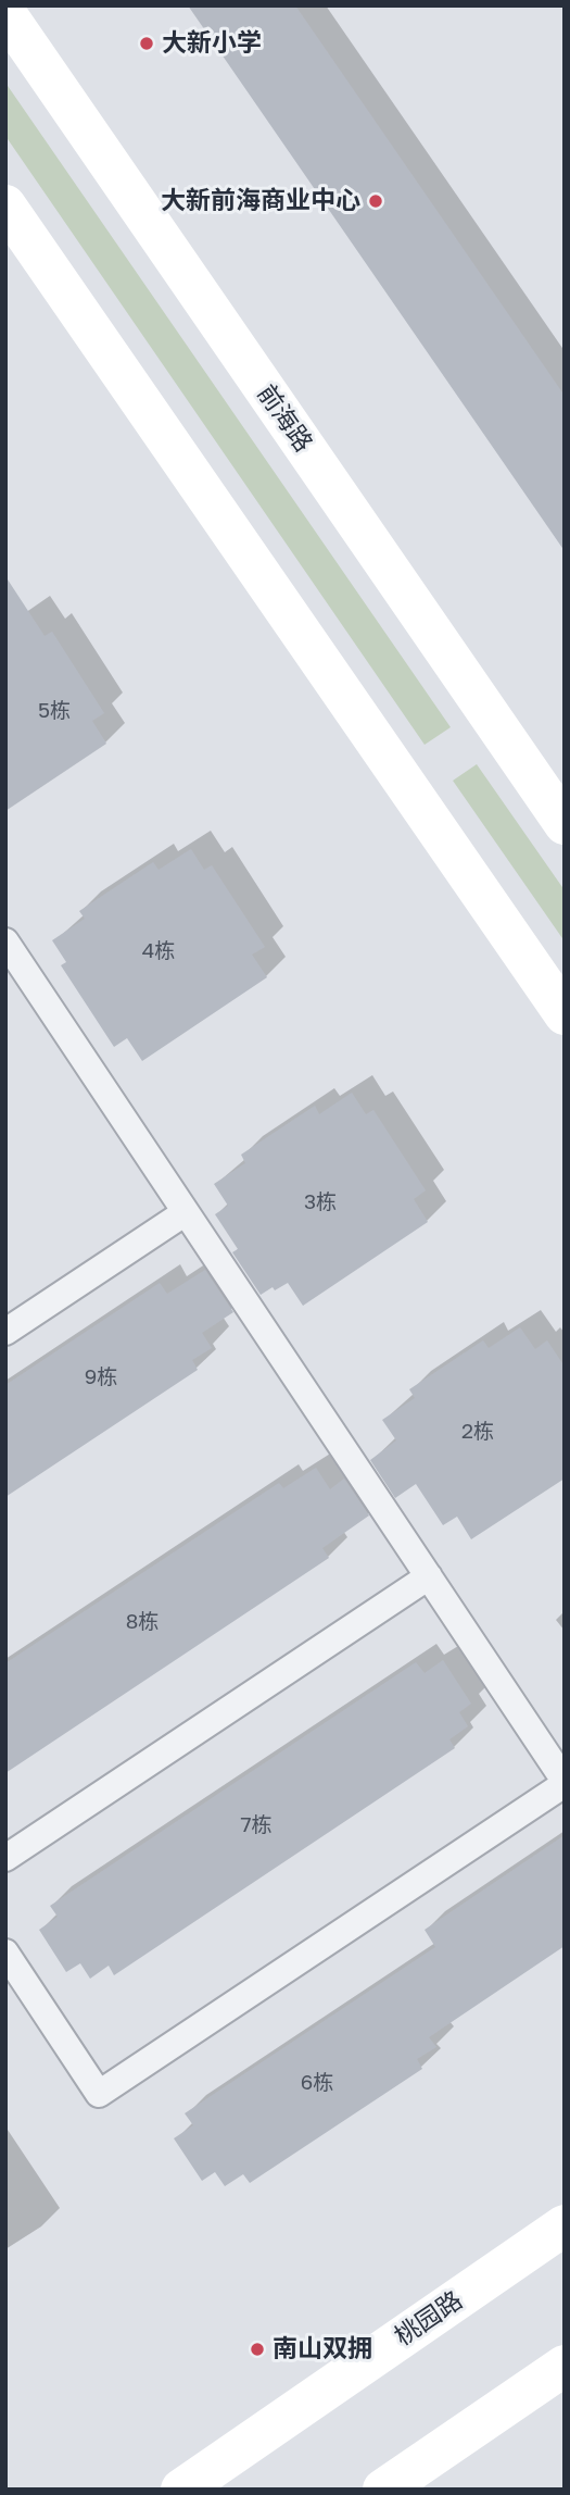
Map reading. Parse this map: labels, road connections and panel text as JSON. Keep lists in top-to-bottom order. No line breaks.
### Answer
{"streets":{"main road":["前海路","桃园路"]},"places":["大新小学","大新前海商业中心","南山双拥"],"house_numbers":["5栋","4栋","3栋","9栋","2栋","8栋","7栋","6栋"]}
